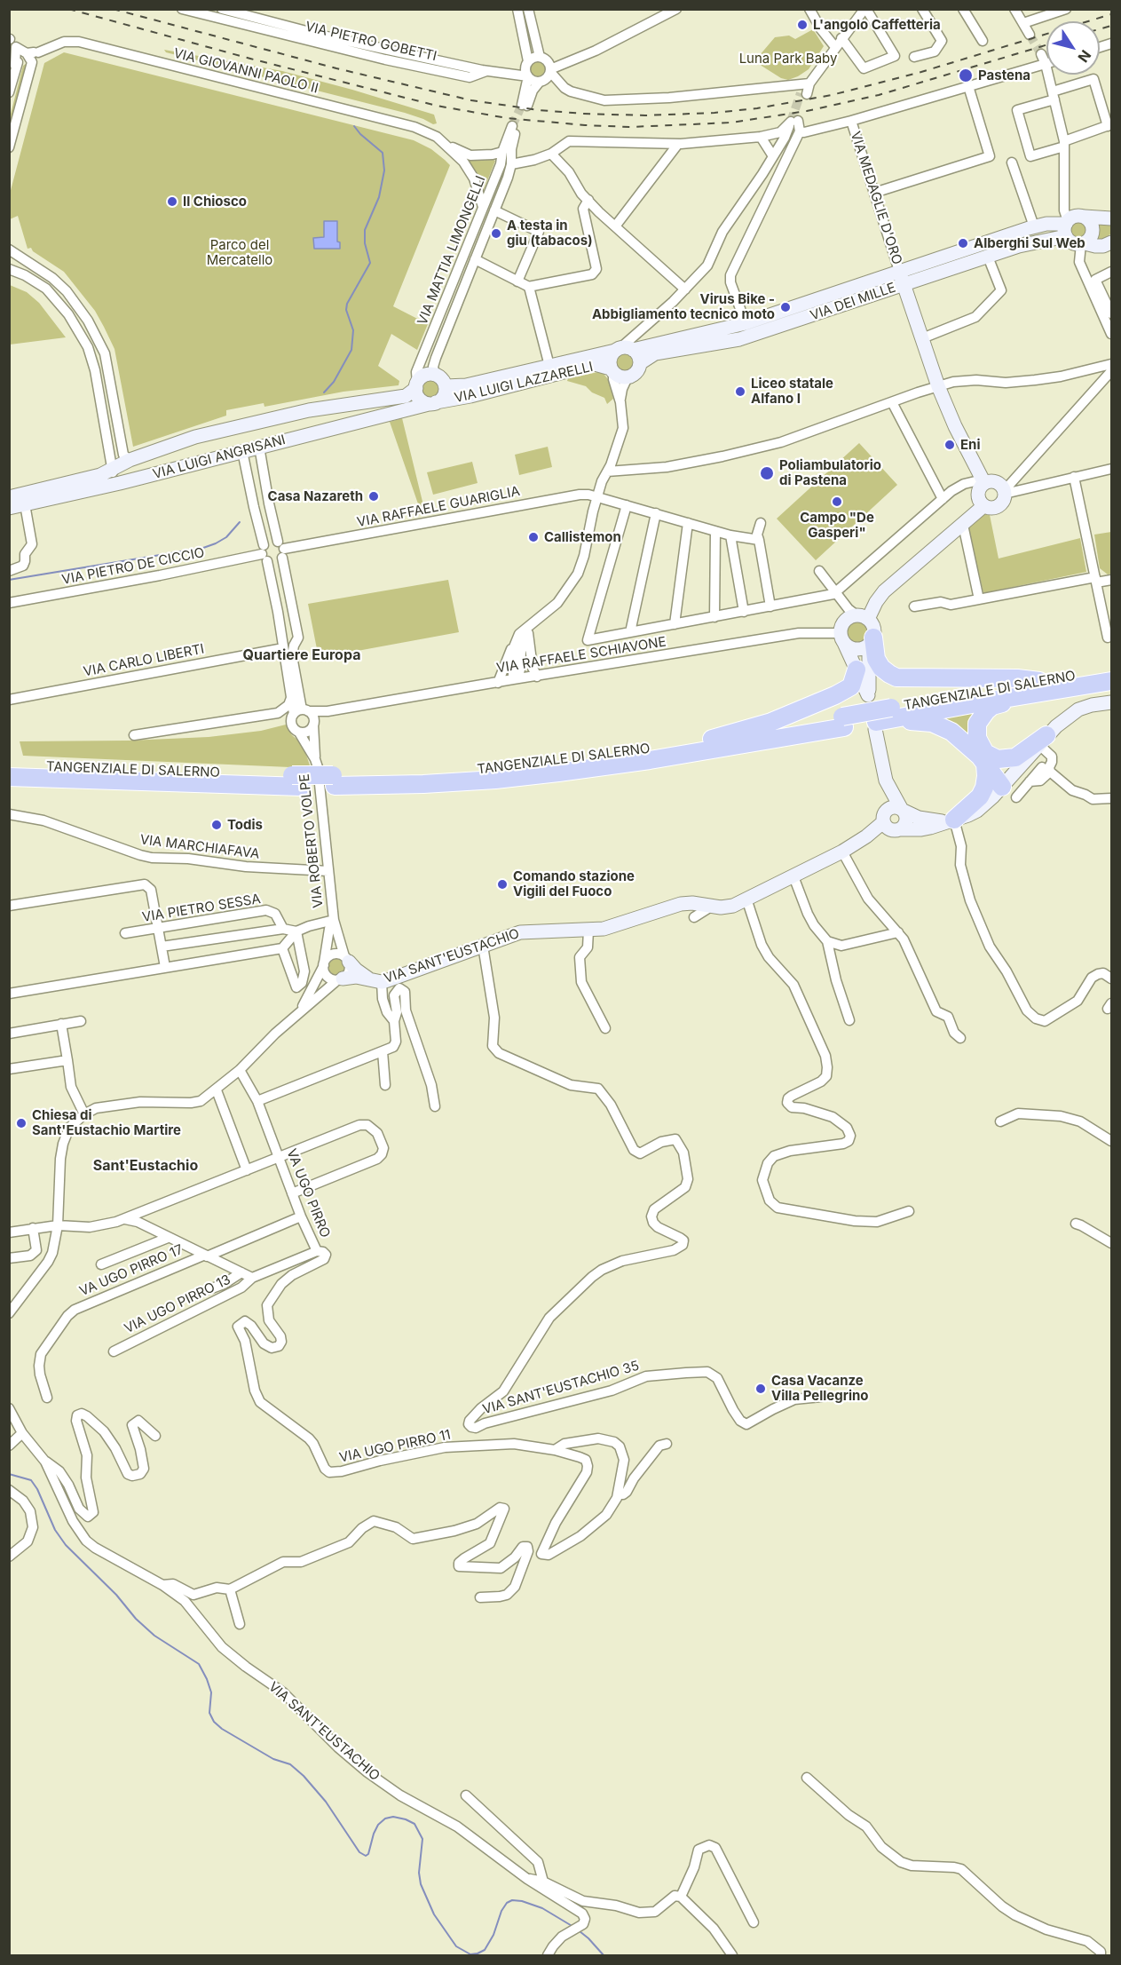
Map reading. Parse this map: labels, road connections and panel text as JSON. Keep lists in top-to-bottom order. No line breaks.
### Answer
{"streets":{"highway":["TANGENZIALE DI SALERNO"],"street":["VIA PIETRO GOBETTI","VIA GIOVANNI PAOLO II","VIA MEDAGLIE D'ORO","VIA MATTIA LIMONGELLI","VIA DEI MILLE","VIA LUIGI LAZZARELLI","VIA LUIGI ANGRISANI","VIA RAFFAELE GUARIGLIA","VIA PIETRO DE CICCIO","VIA RAFFAELE SCHIAVONE","VIA CARLO LIBERTI","VIA ROBERTO VOLPE","VIA MARCHIAFAVA","VIA PIETRO SESSA","VIA SANT'EUSTACHIO","VA UGO PIRRO","VA UGO PIRRO 17","VIA UGO PIRRO 13","VIA SANT'EUSTACHIO 35","VIA UGO PIRRO 11"]},"crossings":[["VIA GIOVANNI PAOLO II","VIA MATTIA LIMONGELLI"],["VIA MEDAGLIE D'ORO","VIA DEI MILLE"],["VIA MATTIA LIMONGELLI","VIA LUIGI LAZZARELLI"],["VIA MATTIA LIMONGELLI","VIA LUIGI ANGRISANI"],["VIA DEI MILLE","VIA LUIGI LAZZARELLI"],["VIA LUIGI LAZZARELLI","VIA LUIGI ANGRISANI"],["VIA RAFFAELE SCHIAVONE","VIA ROBERTO VOLPE"],["VIA ROBERTO VOLPE","VIA MARCHIAFAVA"],["VIA ROBERTO VOLPE","VIA SANT'EUSTACHIO"],["VIA SANT'EUSTACHIO","VIA SANT'EUSTACHIO 35"],["VA UGO PIRRO","VA UGO PIRRO 17"],["VA UGO PIRRO","VIA UGO PIRRO 13"],["VA UGO PIRRO","VIA UGO PIRRO 11"]],"districts":["Quartiere Europa","Sant'Eustachio"],"parks":["Luna Park Baby","Parco del Mercatello"],"places":["L'angolo Caffetteria","Pastena","Il Chiosco","A testa in giu (tabacos)","Alberghi Sul Web","Virus Bike - Abbigliamento tecnico moto","Liceo statale Alfano I","Eni","Poliambulatorio di Pastena","Casa Nazareth","Campo \"De Gasperi\"","Callistemon","Todis","Comando stazione Vigili del Fuoco","Chiesa di Sant'Eustachio Martire","Casa Vacanze Villa Pellegrino"],"north":"bottom right"}
